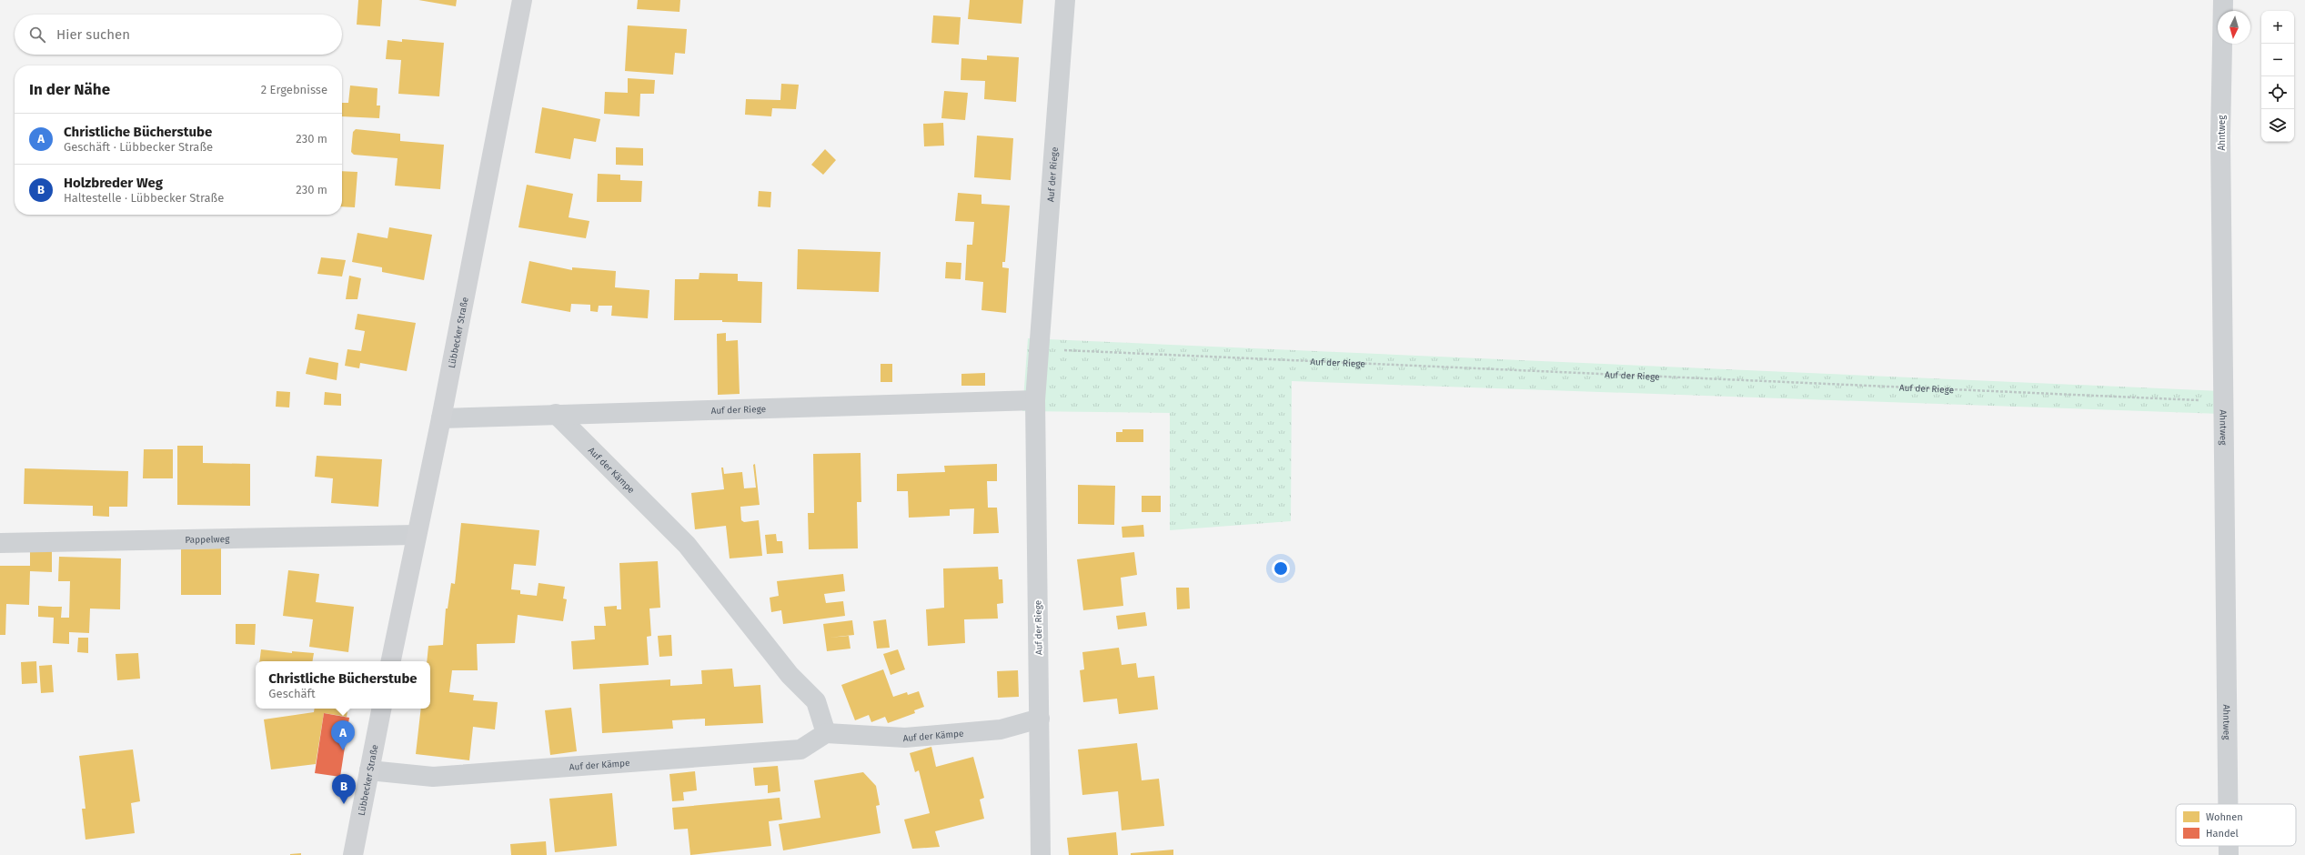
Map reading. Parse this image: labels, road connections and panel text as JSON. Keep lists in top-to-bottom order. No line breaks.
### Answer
{"streets":{"main road":["Lübbecker Straße"],"street":["Ahntweg","Auf der Riege","Auf der Kämpe","Pappelweg"]},"crossings":[["Ahntweg","Auf der Riege"],["Auf der Riege","Lübbecker Straße"],["Auf der Riege","Auf der Kämpe"],["Lübbecker Straße","Auf der Kämpe"],["Lübbecker Straße","Pappelweg"]],"legend":["Wohnen","Handel"],"north":"bottom","page":{"map_buttons":["+","−"],"search":"Hier suchen","heading":["In der Nähe","2 Ergebnisse"],"list":[{"mark":"A","name":"Christliche Bücherstube","note":"Geschäft · Lübbecker Straße","value":"230 m"},{"mark":"B","name":"Holzbreder Weg","note":"Haltestelle · Lübbecker Straße","value":"230 m"}],"popup":["Christliche Bücherstube","Geschäft"],"pins":["A","B"]}}
